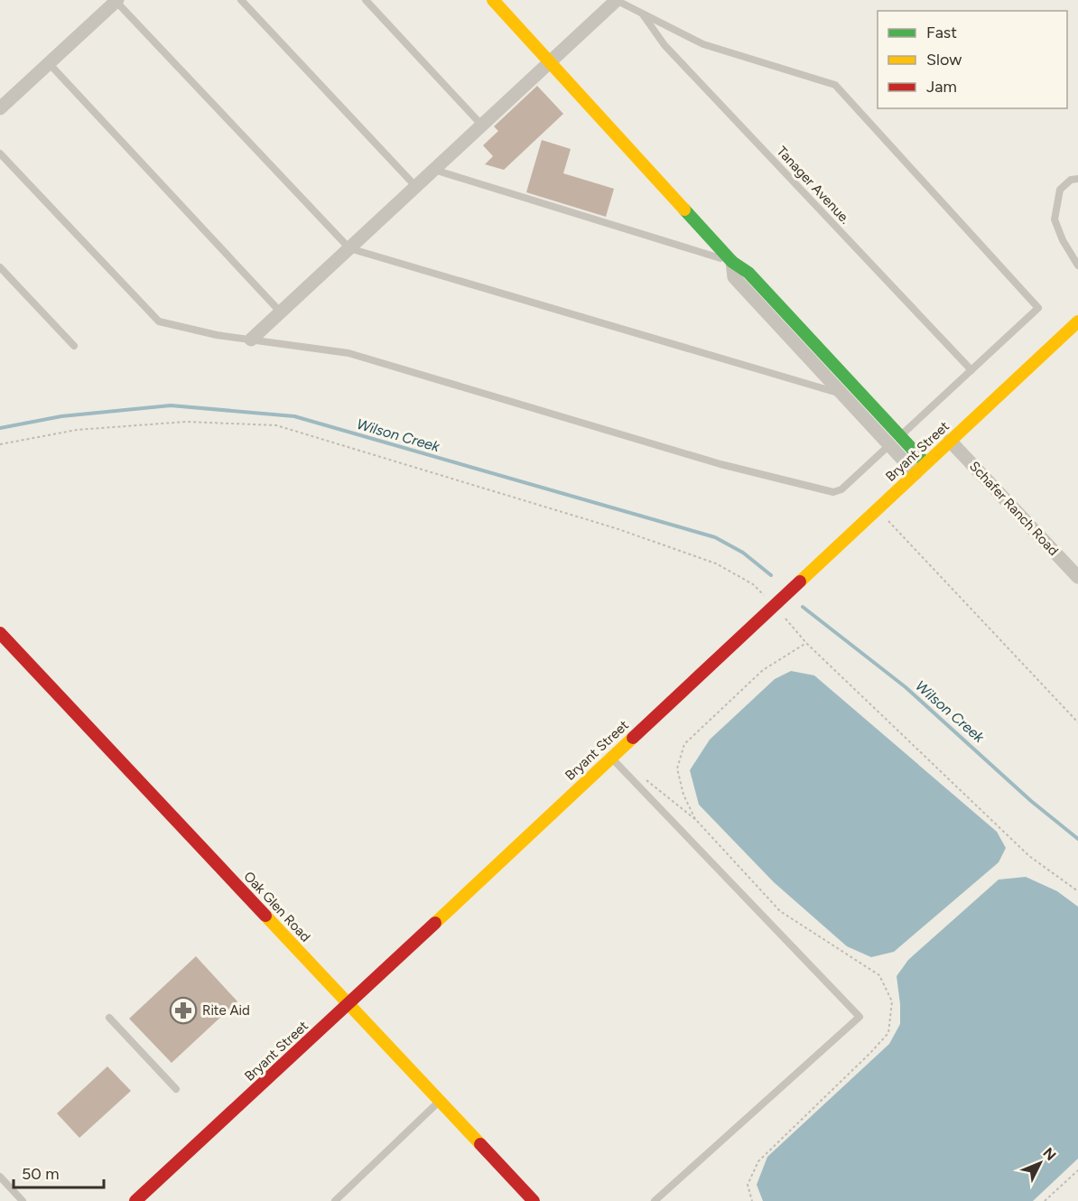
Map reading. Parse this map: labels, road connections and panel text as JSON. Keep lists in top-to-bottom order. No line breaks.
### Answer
{"streets":{"main road":["Bryant Street","Oak Glen Road"],"street":["Schafer Ranch Road"],"lane":["Tanager Avenue."]},"crossings":[["Bryant Street","Schafer Ranch Road"],["Bryant Street","Oak Glen Road"]],"water":["Wilson Creek"],"places":{"pharmacy":["Rite Aid"]},"legend":["Fast","Slow","Jam"],"scale_bar":"50 m","north":"top right"}
